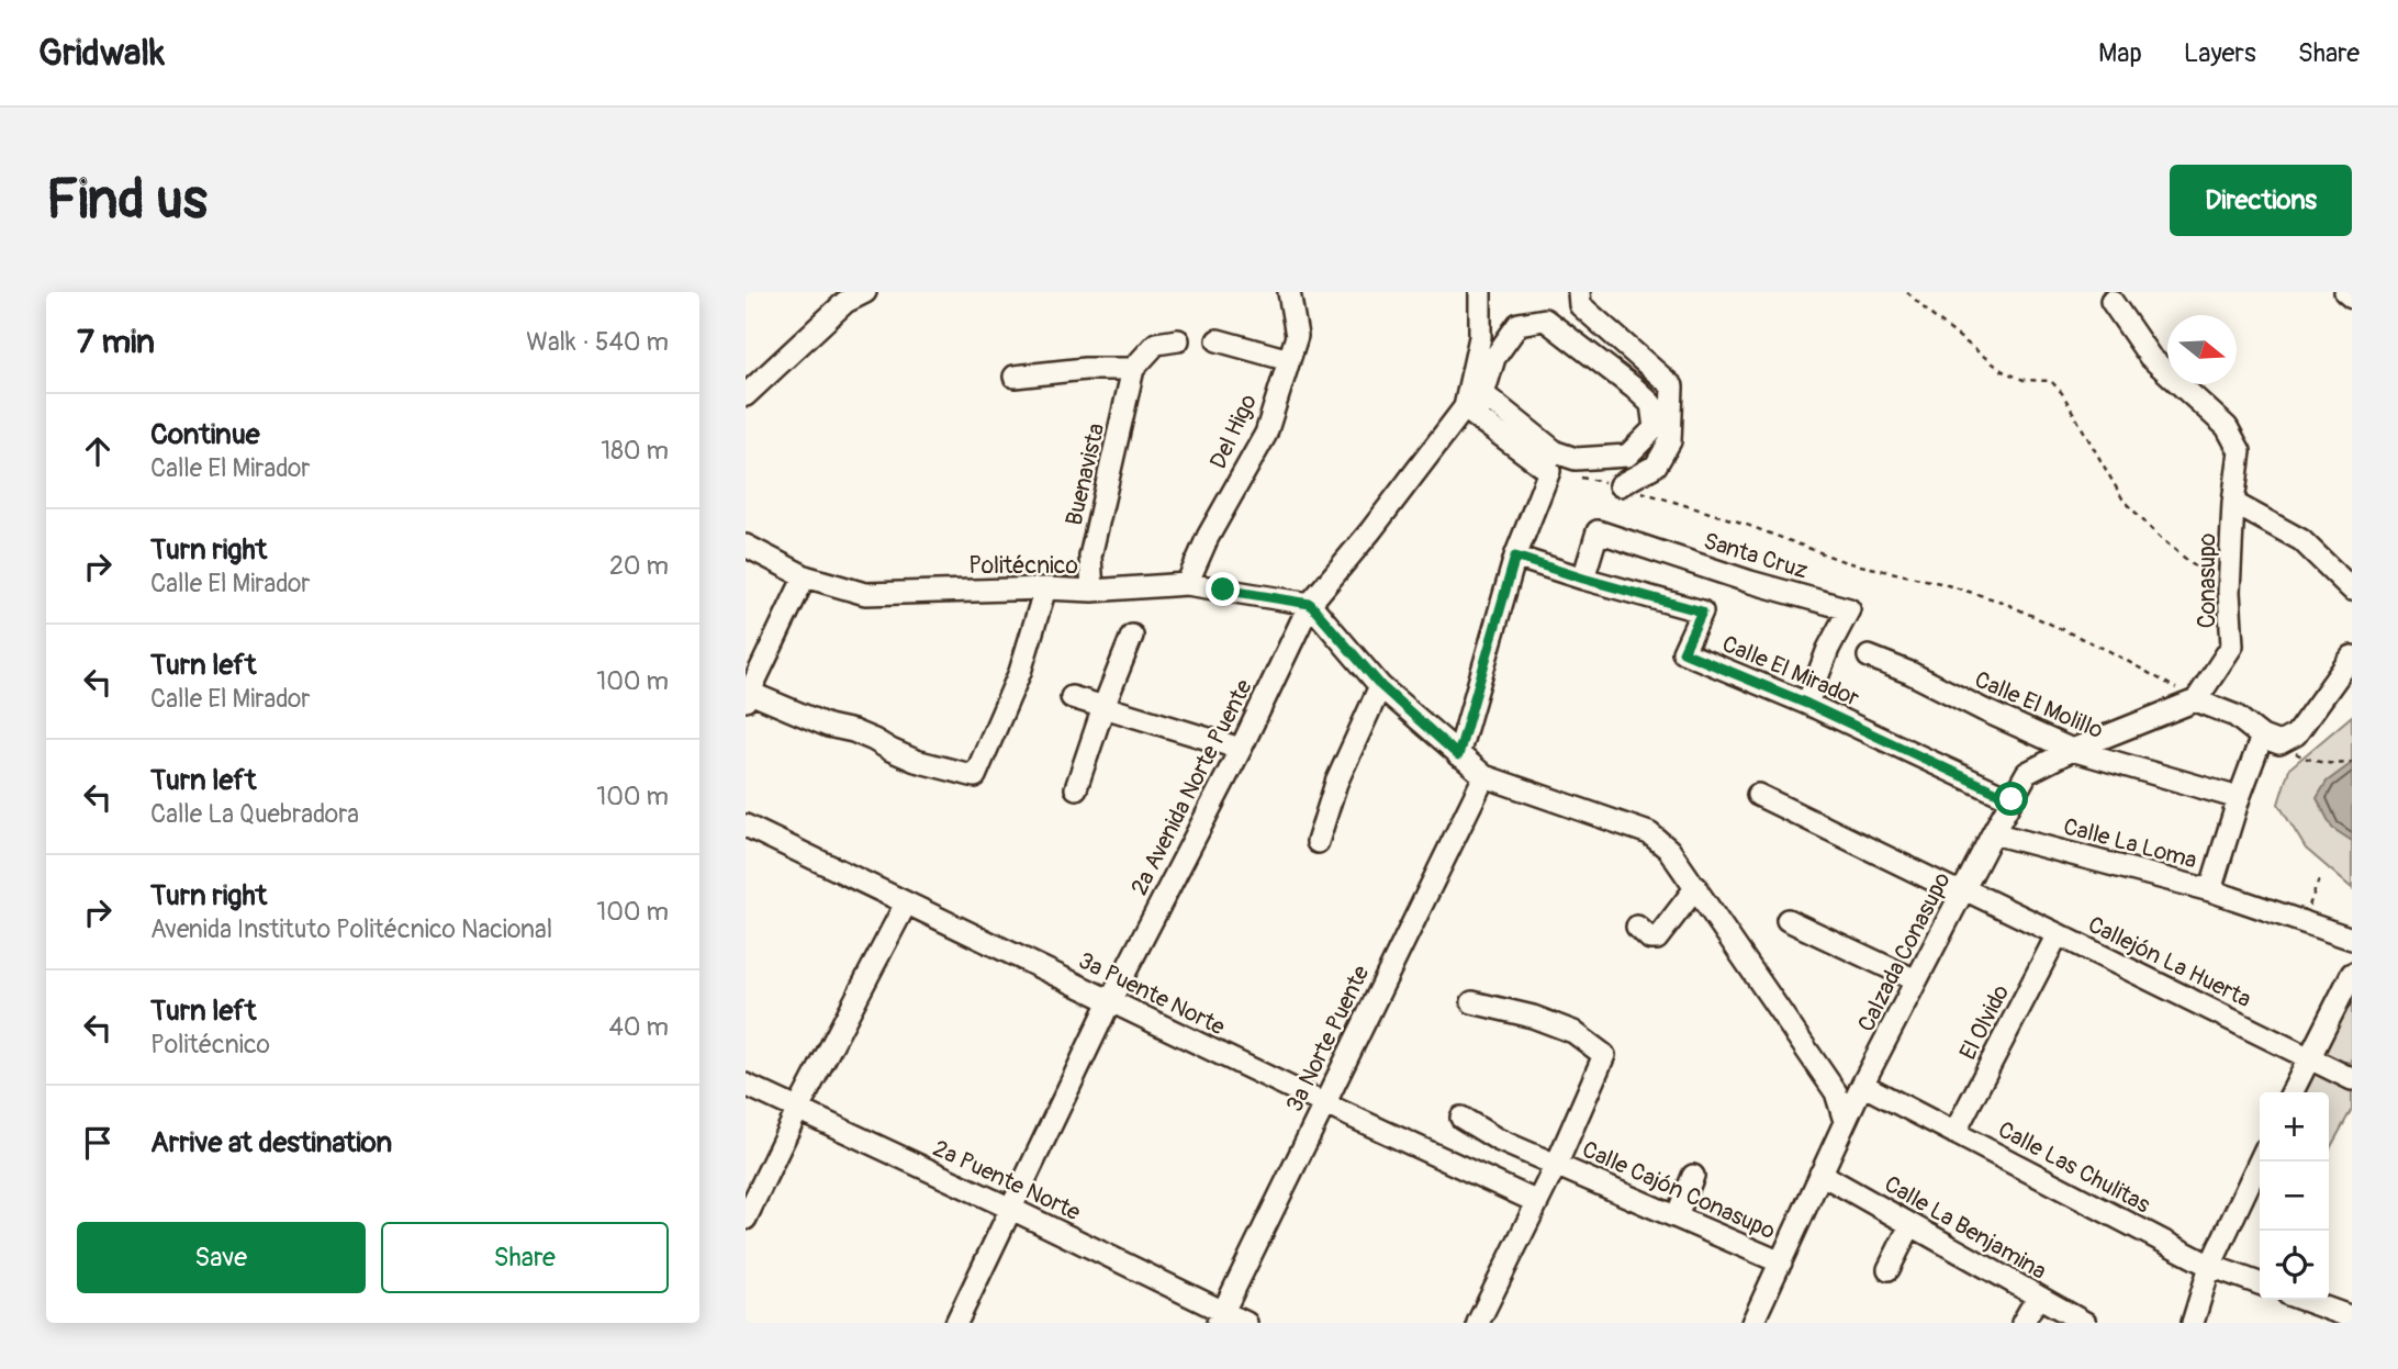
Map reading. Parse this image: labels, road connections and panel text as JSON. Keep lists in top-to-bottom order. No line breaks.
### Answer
{"streets":{"street":["Del Higo","Buenavista","Santa Cruz","Politécnico","Conasupo","Calle El Mirador","Calle El Molillo","2a Avenida Norte Puente","Calle La Loma","Calzada Conasupo","Callejón La Huerta","3a Puente Norte","El Olvido","3a Norte Puente","Calle Las Chulitas","2a Puente Norte","Calle Cajón Conasupo","Calle La Benjamina"]},"crossings":[["Del Higo","Politécnico"],["Buenavista","Politécnico"],["Santa Cruz","Calle El Mirador"],["Politécnico","2a Avenida Norte Puente"],["Conasupo","Calzada Conasupo"],["Calle El Mirador","Calzada Conasupo"],["Calle El Molillo","Calzada Conasupo"],["2a Avenida Norte Puente","3a Puente Norte"],["2a Avenida Norte Puente","2a Puente Norte"],["Calle La Loma","Calzada Conasupo"],["Calzada Conasupo","Callejón La Huerta"],["Calzada Conasupo","Calle Las Chulitas"],["Calzada Conasupo","Calle Cajón Conasupo"],["Calzada Conasupo","Calle La Benjamina"],["Callejón La Huerta","El Olvido"],["3a Puente Norte","3a Norte Puente"],["El Olvido","Calle Las Chulitas"],["3a Norte Puente","2a Puente Norte"]],"north":"right","page":{"header":"Gridwalk","nav":["Map","Layers","Share"],"buttons":["Directions",["Save","Share"]],"title":"Find us","heading":["7 min","Walk · 540 m"],"list":[["Continue","Calle El Mirador","180 m"],["Turn right","Calle El Mirador","20 m"],["Turn left","Calle El Mirador","100 m"],["Turn left","Calle La Quebradora","100 m"],["Turn right","Avenida Instituto Politécnico Nacional","100 m"],["Turn left","Politécnico","40 m"],"Arrive at destination"],"map_buttons":["+","−"]}}
